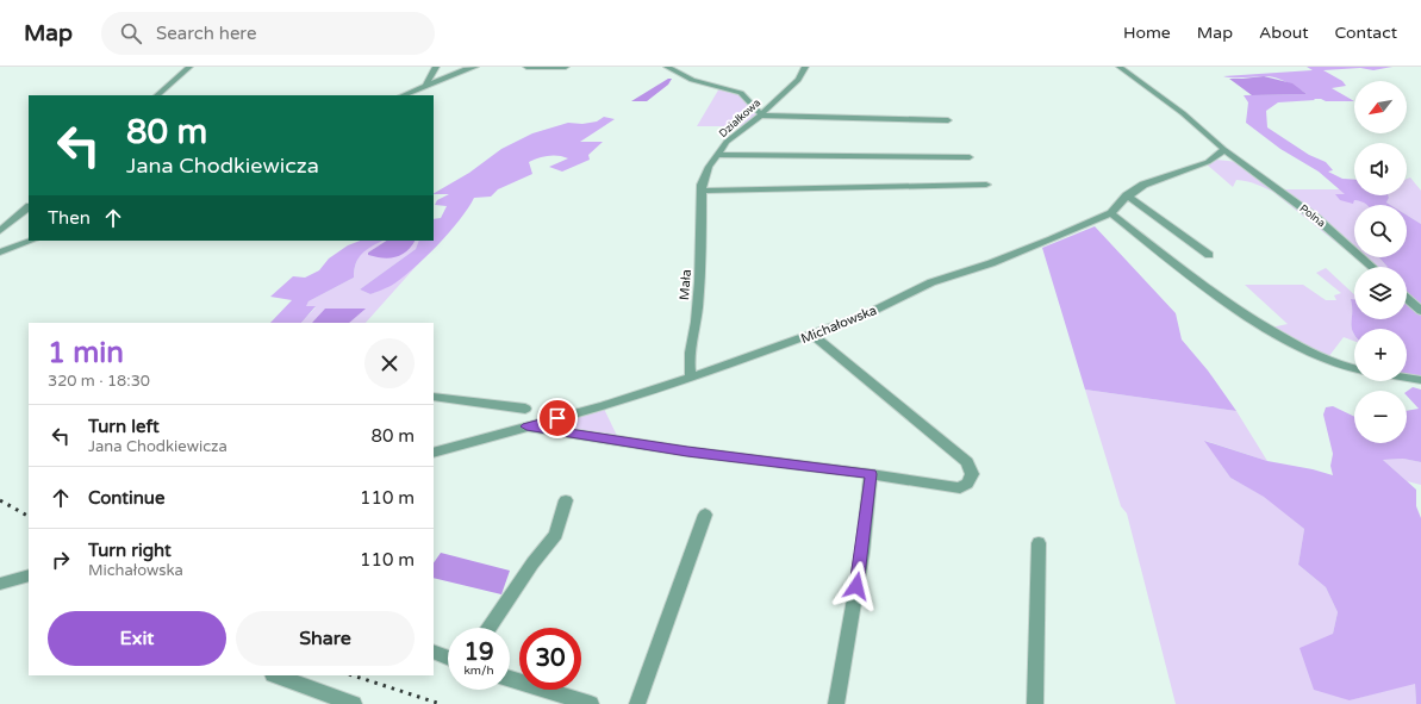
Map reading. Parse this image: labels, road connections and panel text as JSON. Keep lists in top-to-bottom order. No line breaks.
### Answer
{"streets":{"street":["Działkowa","Polna","Mała","Michałowska"]},"crossings":[["Działkowa","Mała"],["Polna","Michałowska"],["Mała","Michałowska"]],"north":"bottom left","page":{"header":"Map","search":"Search here","nav":["Home","Map","About","Contact"],"map_buttons":["+","−"],"turn":["80 m","Jana Chodkiewicza"],"then":"Then","heading":["1 min","320 m · 18:30"],"list":[{"name":"Turn left","note":"Jana Chodkiewicza","value":"80 m"},{"name":"Continue","value":"110 m"},{"name":"Turn right","note":"Michałowska","value":"110 m"}],"buttons":["Exit","Share"],"speed":"19 km/h","limit":"30"}}
